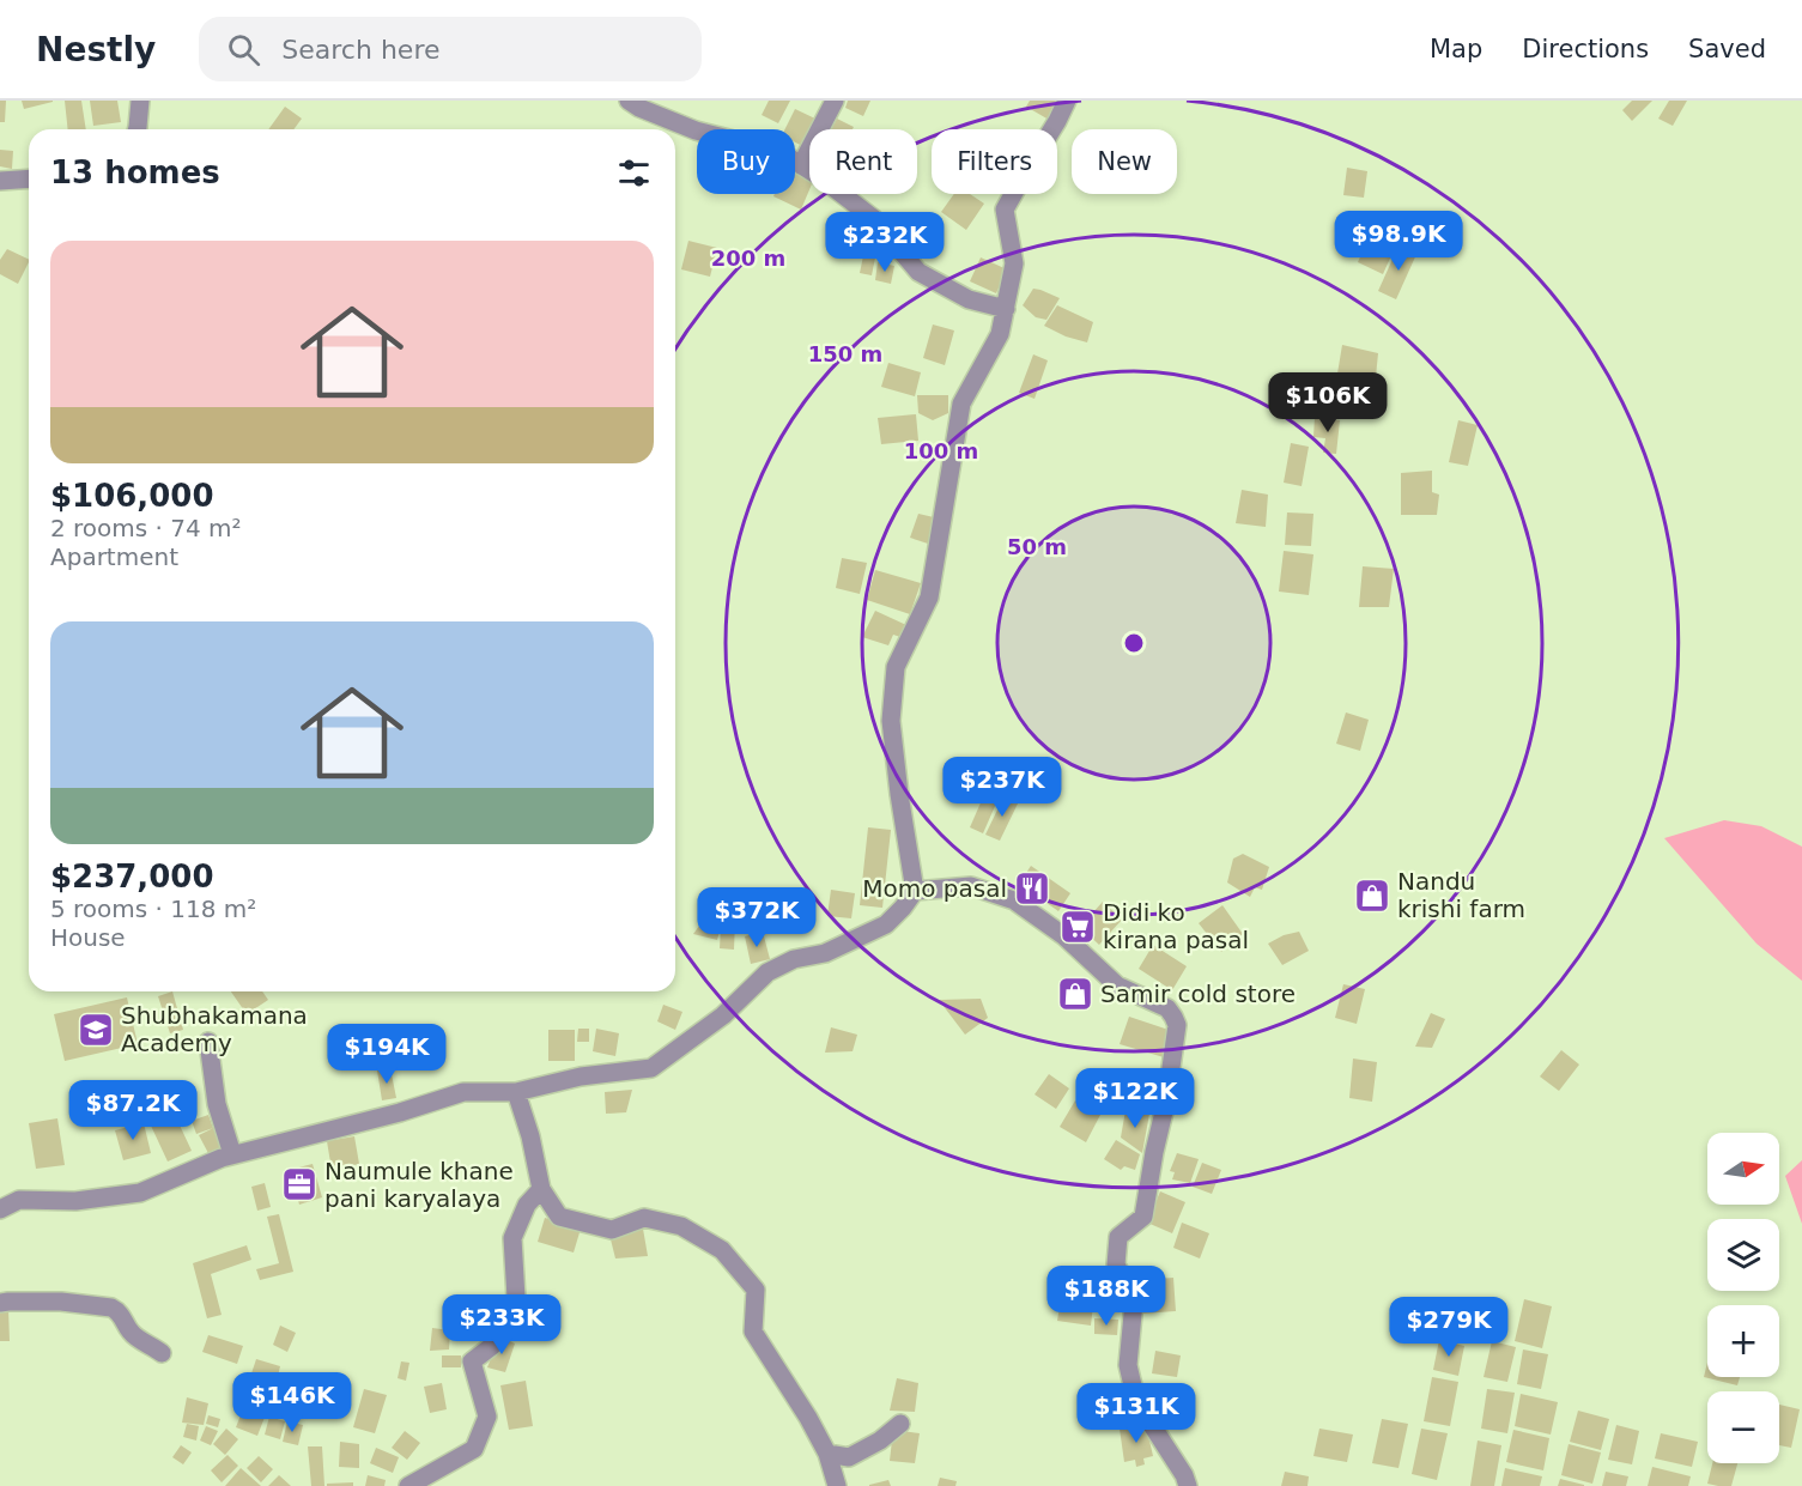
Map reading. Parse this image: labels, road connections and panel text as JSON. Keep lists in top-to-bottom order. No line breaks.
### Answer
{"places":{"restaurant":["Momo pasal"],"shop":["Nandu krishi farm","Samir cold store"],"supermarket":["Didi ko kirana pasal"],"school or university":["Shubhakamana Academy"],"office":["Naumule khane pani karyalaya"]},"north":"right","page":{"header":"Nestly","search":"Search here","nav":["Map","Directions","Saved"],"chip":["Buy","Rent","Filters","New"],"heading":"13 homes","price":["$98.9K","$232K","$106K","$237K","$372K","$194K","$122K","$87.2K","$188K","$233K","$279K","$146K","$131K"],"list":[{"name":"$106,000","note":"2 rooms · 74 m² · Apartment"},{"name":"$237,000","note":"5 rooms · 118 m² · House"}],"map_buttons":["+","−"]},"rings":["200 m","150 m","100 m","50 m"]}
